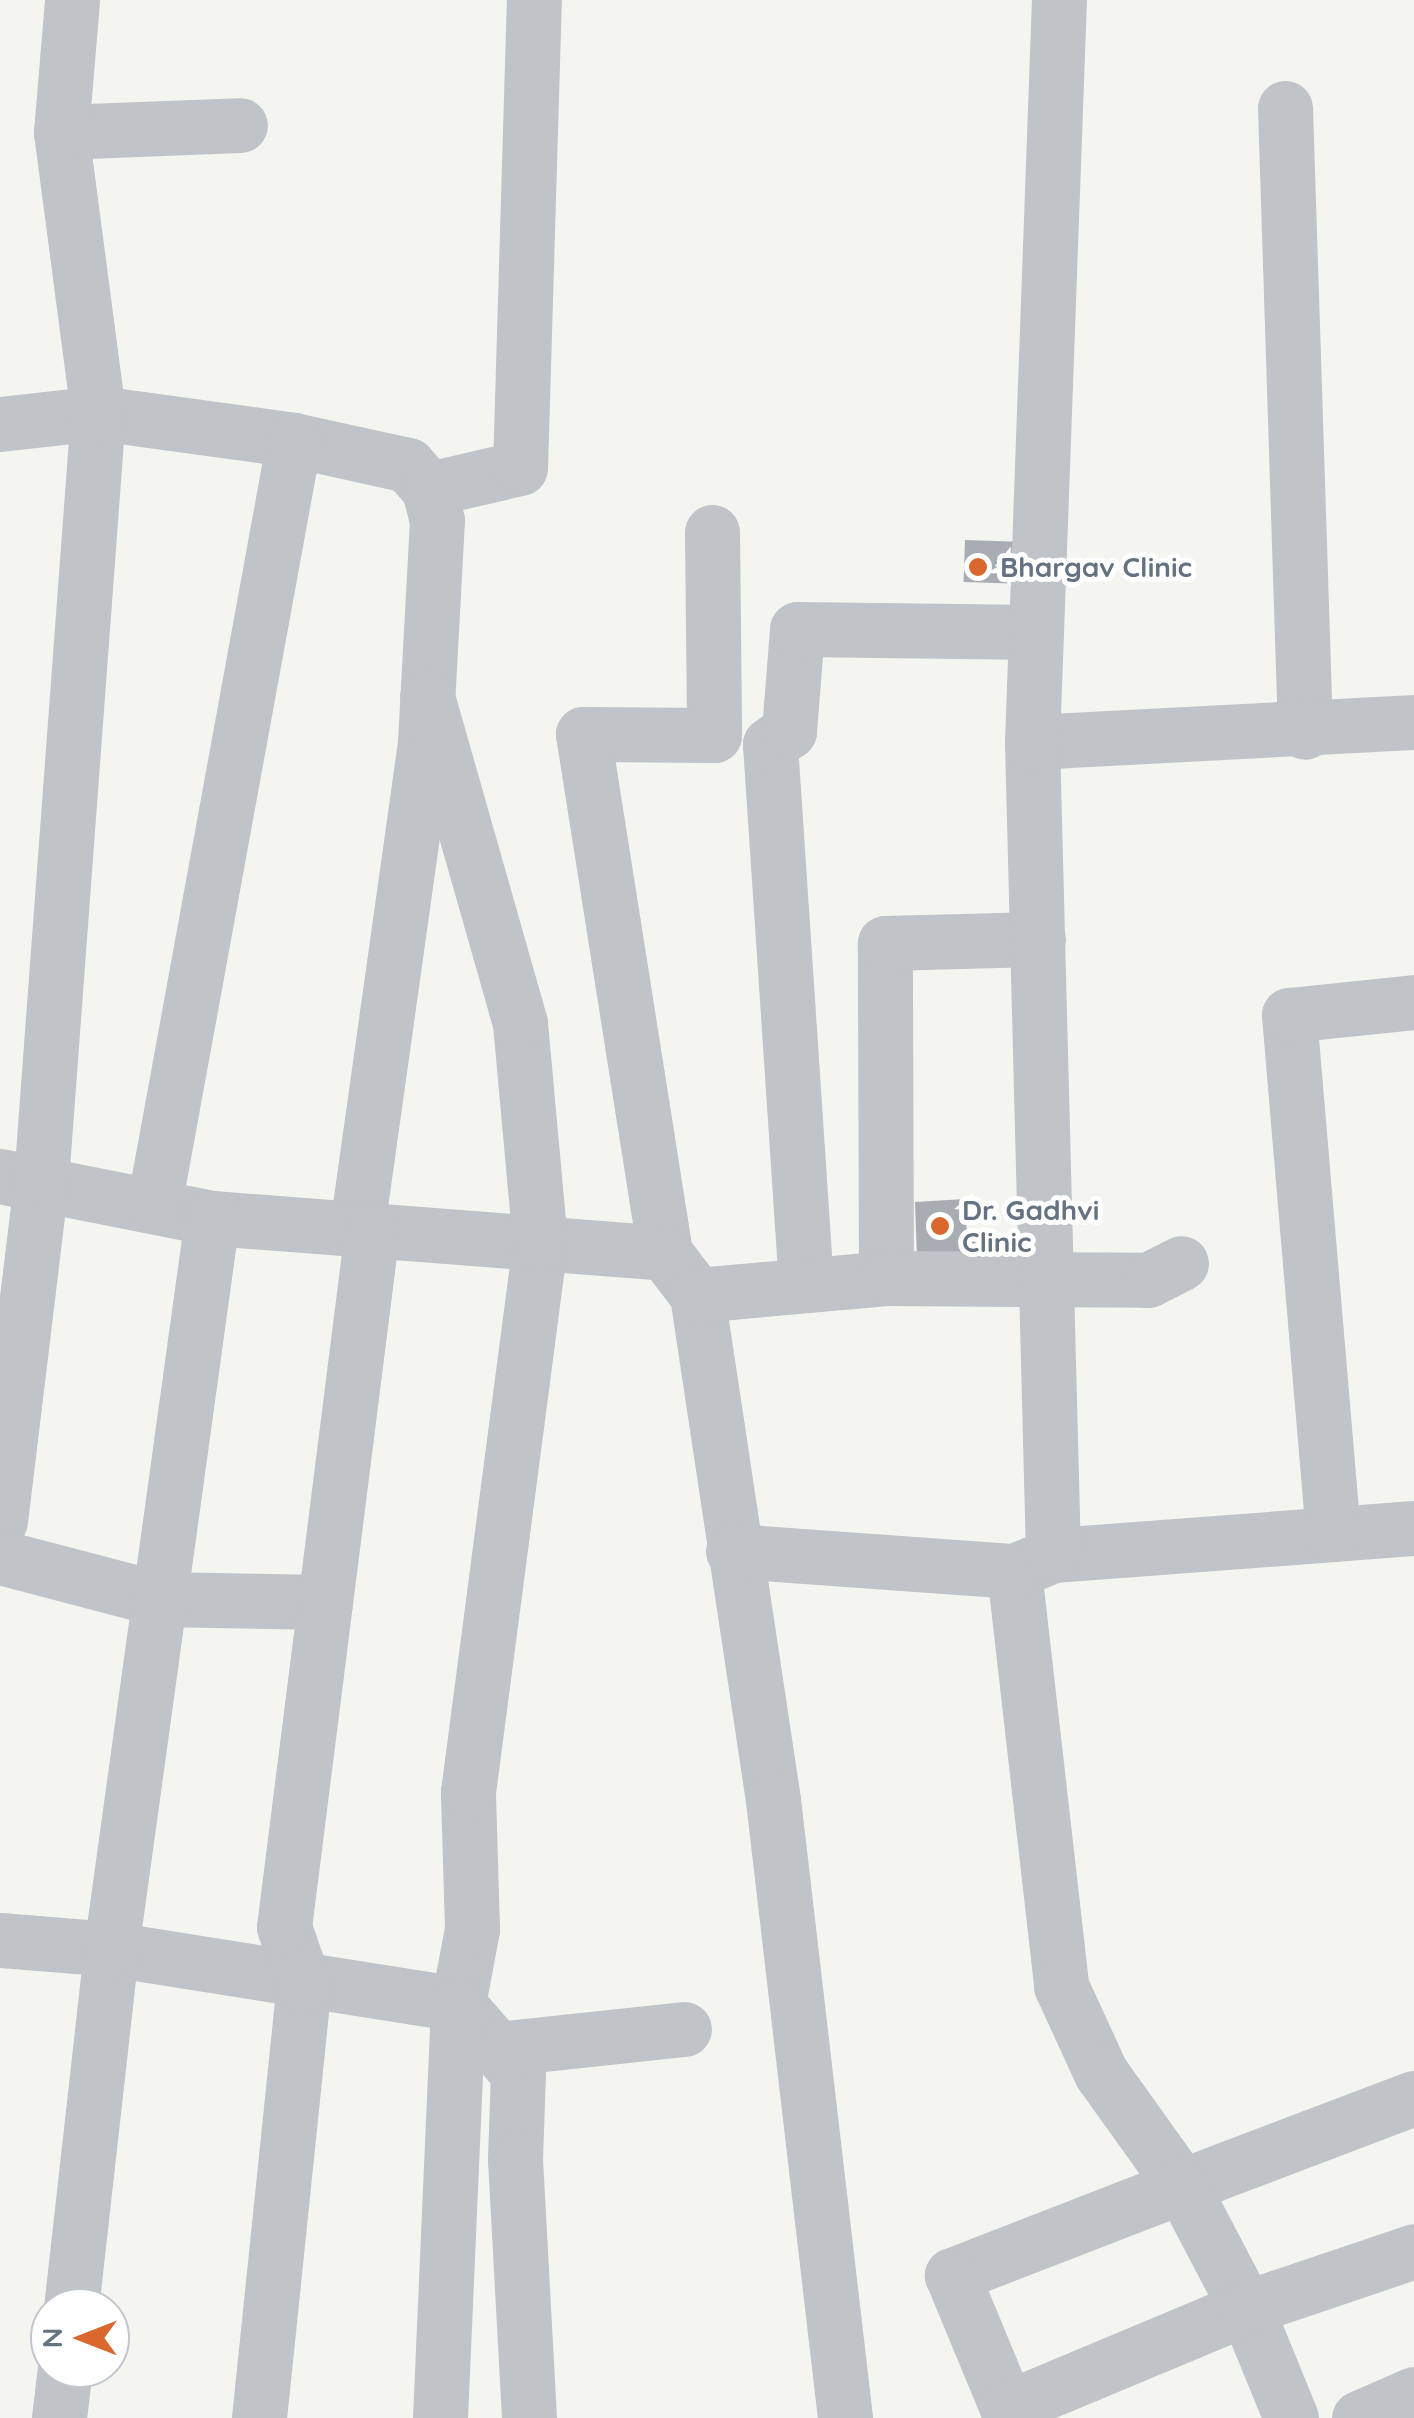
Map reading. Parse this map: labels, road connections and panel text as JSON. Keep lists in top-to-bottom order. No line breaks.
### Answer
{"places":["Bhargav Clinic","Dr. Gadhvi Clinic"],"north":"left"}
